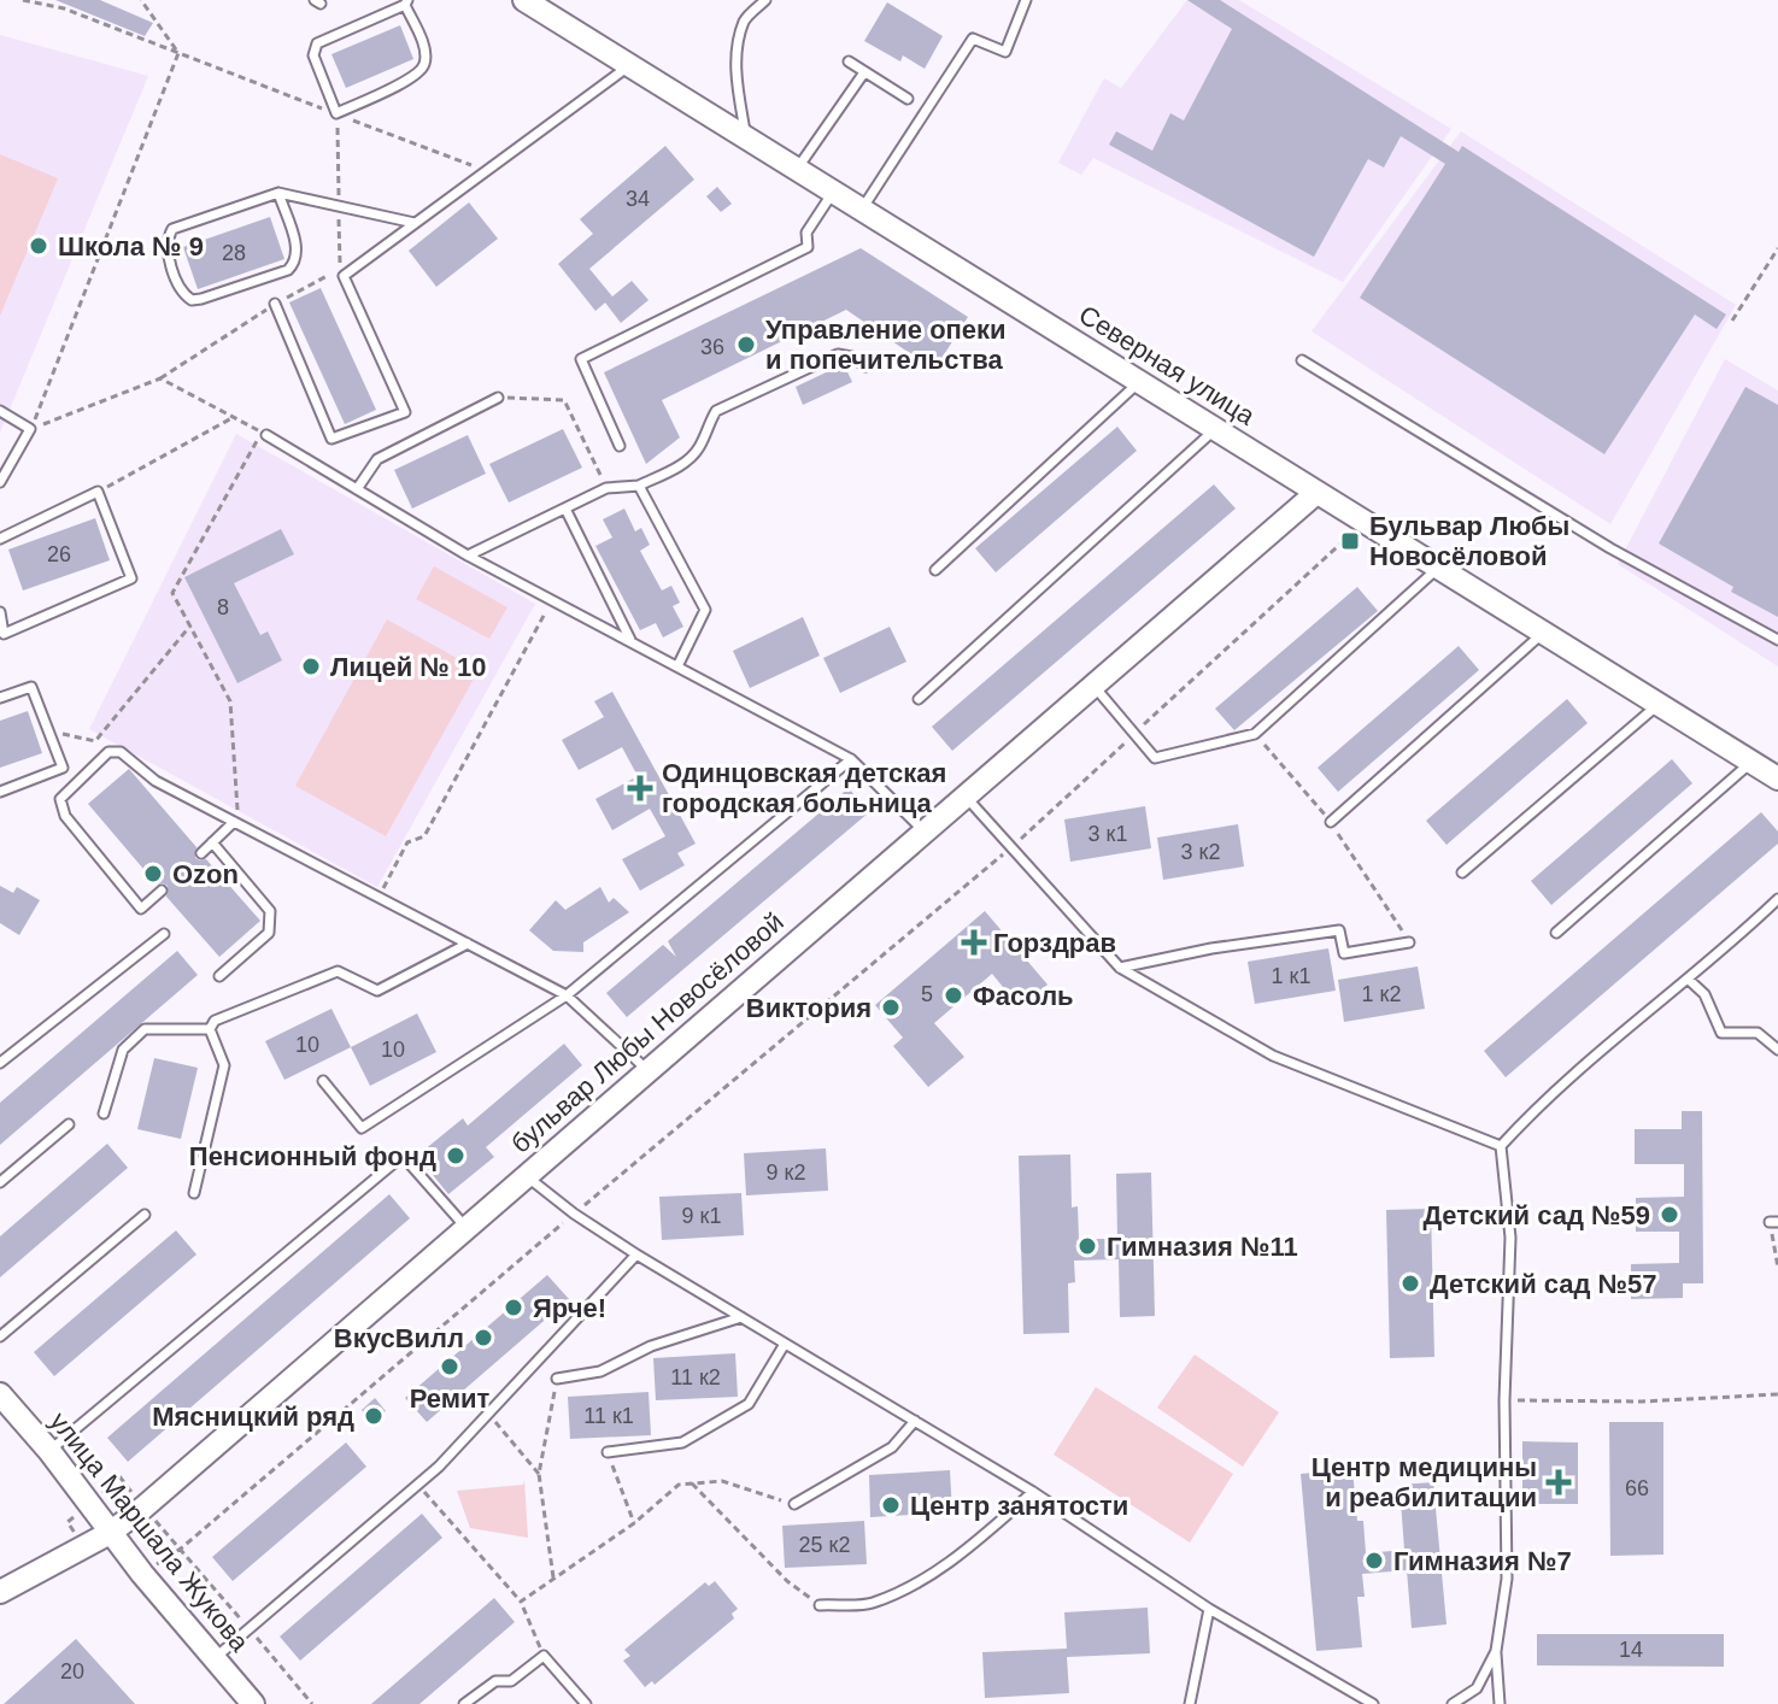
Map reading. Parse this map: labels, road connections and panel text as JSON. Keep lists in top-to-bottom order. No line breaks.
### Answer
{"streets":{"street":["Северная улица","бульвар Любы Новосёловой","улица Маршала Жукова"]},"crossings":[["Северная улица","бульвар Любы Новосёловой"],["бульвар Любы Новосёловой","улица Маршала Жукова"]],"places":{"other":["Школа № 9","Управление опеки и попечительства","Лицей № 10","Ozon","Фасоль","Виктория","Пенсионный фонд","Детский сад №59","Гимназия №11","Детский сад №57","Ярче!","ВкусВилл","Ремит","Мясницкий ряд","Центр занятости","Гимназия №7"],"transit":["Бульвар Любы Новосёловой"],"health":["Одинцовская детская городская больница","Горздрав","Центр медицины и реабилитации"]},"house_numbers":["34","28","36","26","8","3 к1","3 к2","1 к1","5","1 к2","10","10","9 к2","9 к1","11 к2","11 к1","66","25 к2","14","20"]}
